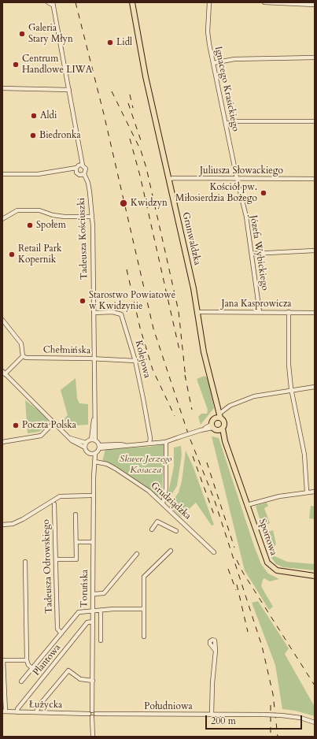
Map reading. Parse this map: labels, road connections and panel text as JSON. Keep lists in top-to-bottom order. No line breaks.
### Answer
{"streets":{"main road":["Grunwaldzka","Sportowa"],"street":["Ignacego Krasickiego","Juliusza Słowackiego","Tadeusza Kościuszki","Józefa Wybickiego","Jana Kasprowicza","Chełmińska","Kolejowa","Grudziądzka","Tadeusza Odrowskiego","Toruńska","Plantowa","Łużycka","Południowa"]},"crossings":[["Ignacego Krasickiego","Juliusza Słowackiego"],["Ignacego Krasickiego","Józefa Wybickiego"],["Juliusza Słowackiego","Grunwaldzka"],["Juliusza Słowackiego","Józefa Wybickiego"],["Tadeusza Kościuszki","Chełmińska"],["Tadeusza Kościuszki","Kolejowa"],["Grunwaldzka","Jana Kasprowicza"],["Józefa Wybickiego","Jana Kasprowicza"],["Chełmińska","Kolejowa"],["Grudziądzka","Toruńska"],["Toruńska","Plantowa"],["Plantowa","Łużycka"]],"parks":["Skwer Jerzego Kosacza"],"places":["Galeria Stary Młyn","Lidl","Centrum Handlowe LIWA","Aldi","Biedronka","Kościół pw. Miłosierdzia Bożego","Kwidzyn","Społem","Retail Park Kopernik","Starostwo Powiatowe w Kwidzynie","Poczta Polska"],"scale_bar":"200 m"}
